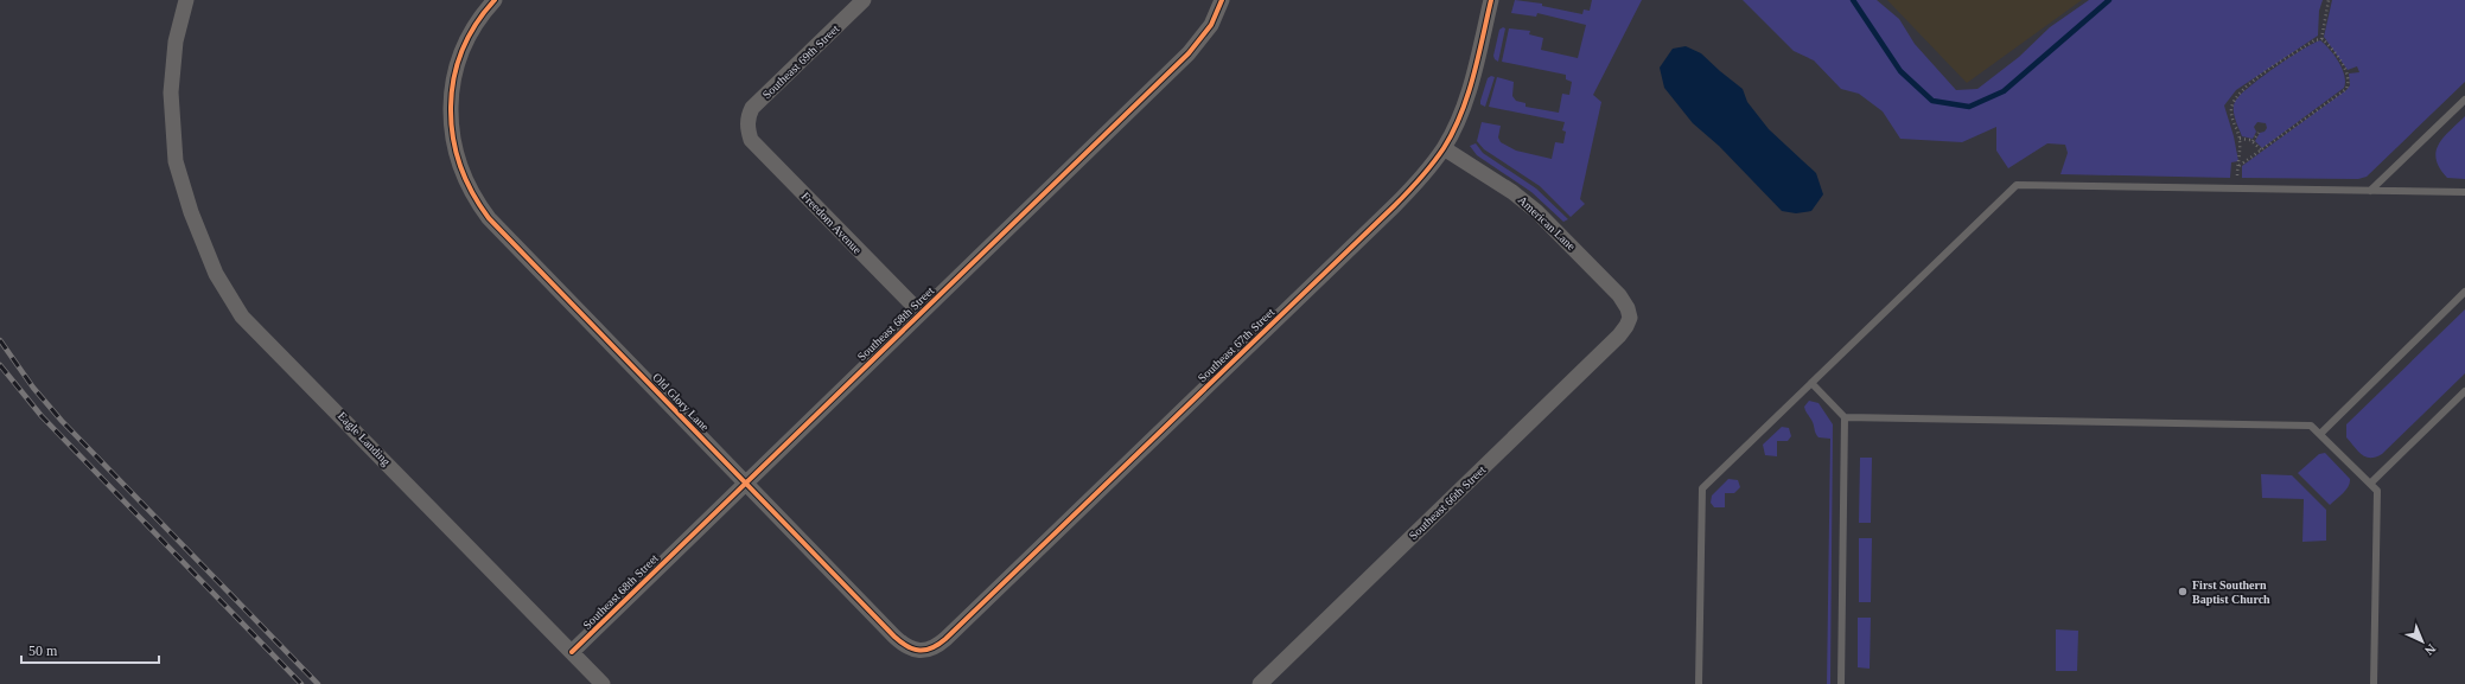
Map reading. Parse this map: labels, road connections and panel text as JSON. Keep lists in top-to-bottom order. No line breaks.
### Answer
{"streets":{"street":["Southeast 69th Street","Freedom Avenue","American Lane","Southeast 68th Street","Southeast 67th Street","Old Glory Lane","Eagle Landing","Southeast 66th Street"]},"crossings":[["Southeast 69th Street","Freedom Avenue"],["Freedom Avenue","Southeast 68th Street"],["American Lane","Southeast 67th Street"],["American Lane","Southeast 66th Street"],["Southeast 68th Street","Old Glory Lane"],["Southeast 68th Street","Eagle Landing"],["Southeast 67th Street","Old Glory Lane"]],"places":["First Southern Baptist Church"],"scale_bar":"50 m","north":"bottom right"}
